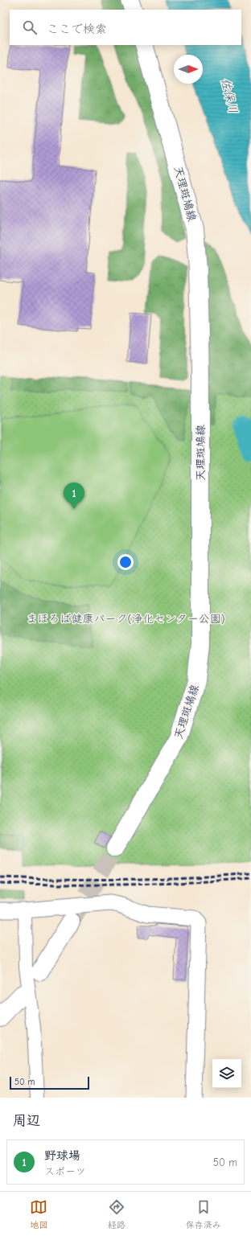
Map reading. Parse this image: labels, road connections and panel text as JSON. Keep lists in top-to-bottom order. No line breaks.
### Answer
{"streets":{"main road":["天理斑鳩線"]},"water":["佐保川"],"parks":["まほろば健康パーク(浄化センター公園)"],"scale_bar":"50 m","north":"right","page":{"search":"ここで検索","pins":"1","scale":"50 m","heading":"周辺","list":[{"mark":"1","name":"野球場","note":"スポーツ","value":"50 m"}],"nav":["地図","経路","保存済み"]}}
